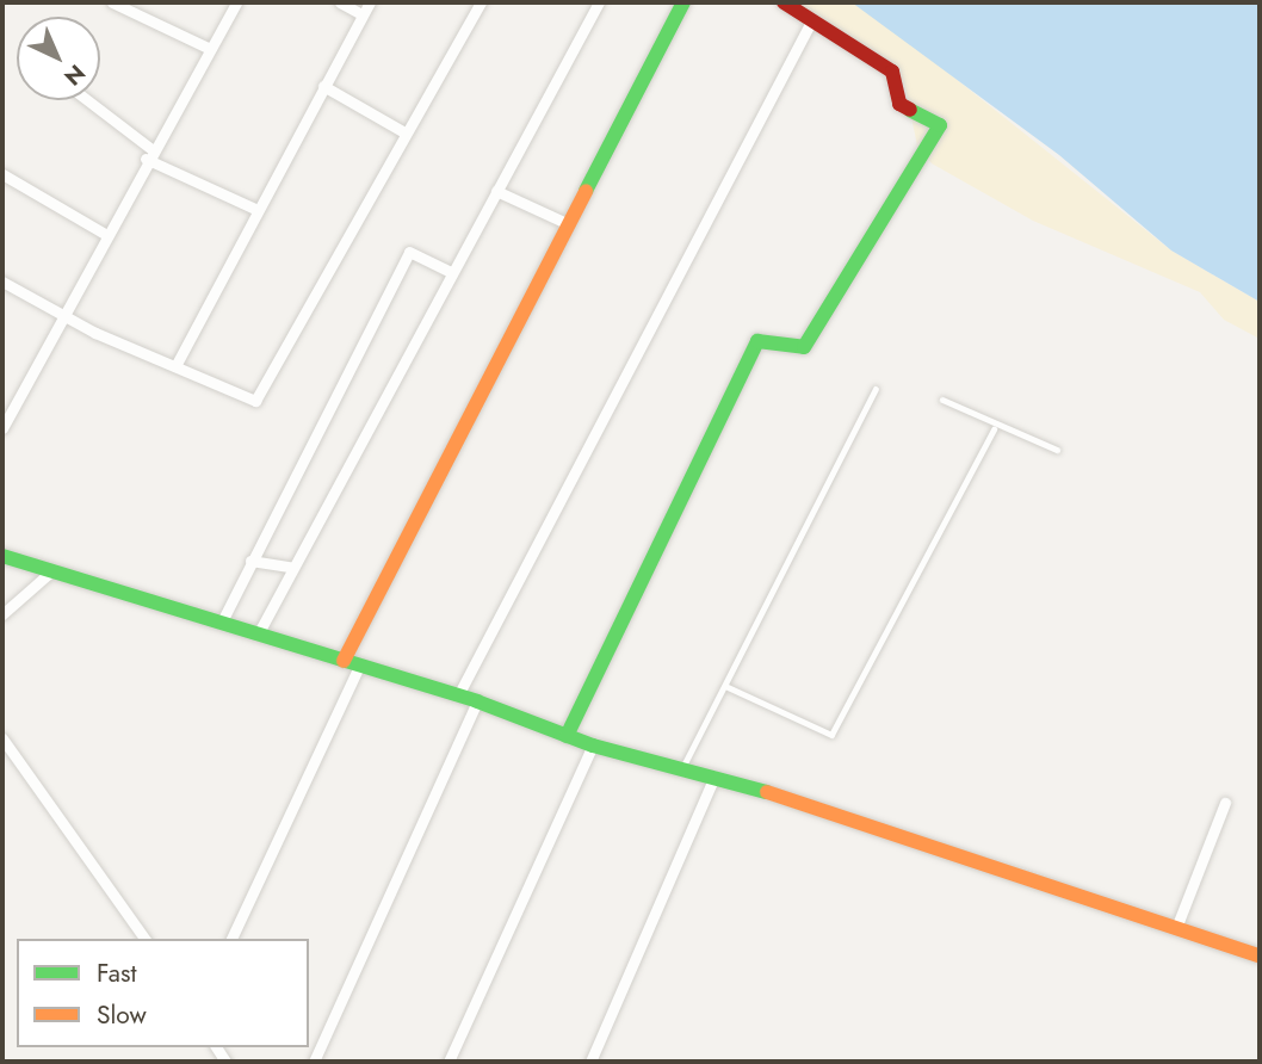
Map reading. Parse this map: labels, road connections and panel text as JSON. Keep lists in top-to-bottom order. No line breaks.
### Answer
{"legend":["Fast","Slow"],"north":"bottom right"}
